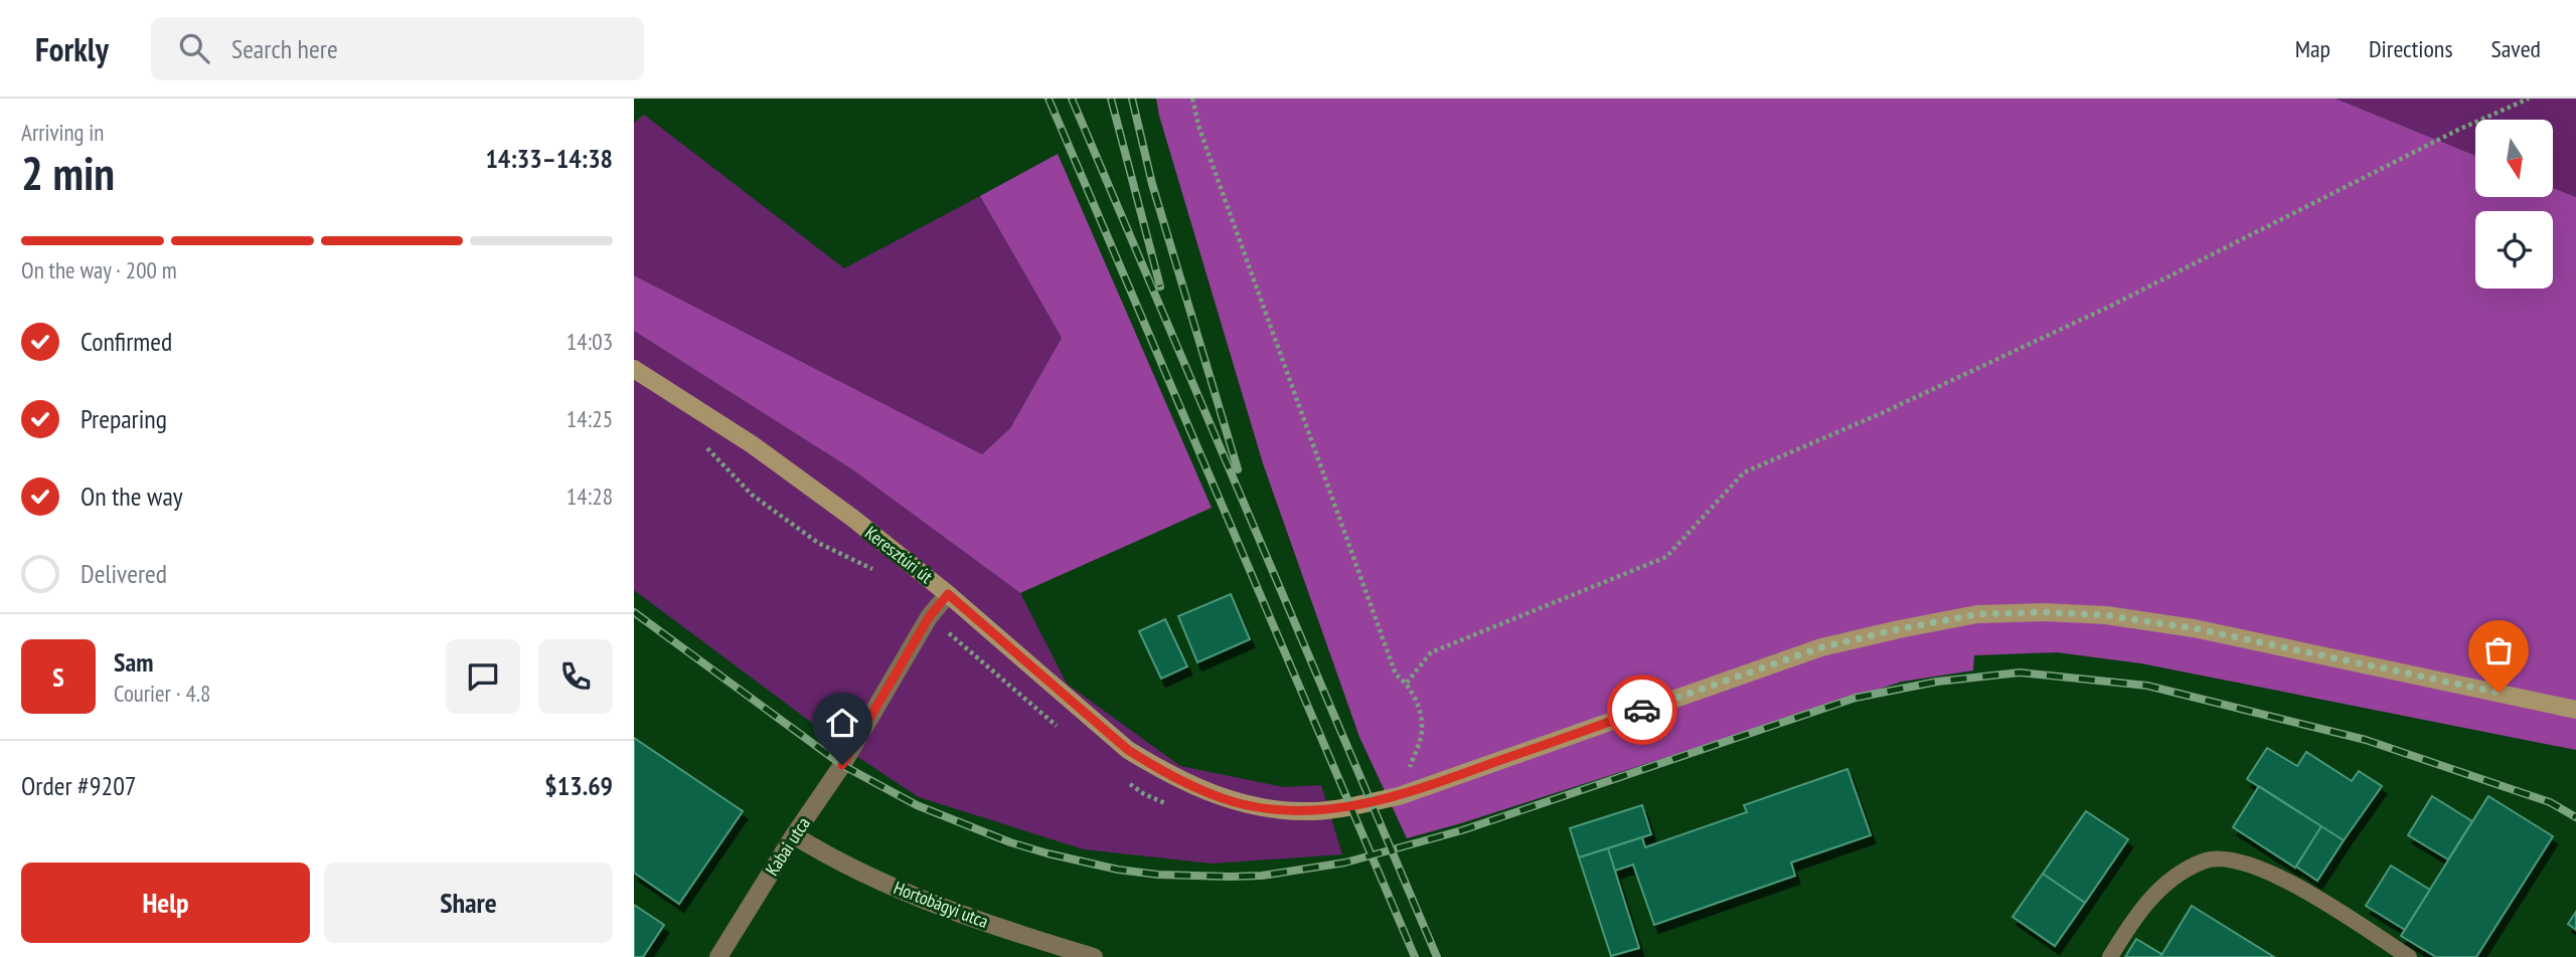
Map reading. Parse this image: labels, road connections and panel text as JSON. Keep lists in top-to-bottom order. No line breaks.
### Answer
{"streets":{"main road":["Keresztúri út"],"street":["Kabai utca","Hortobágyi utca"]},"crossings":[["Keresztúri út","Kabai utca"],["Kabai utca","Hortobágyi utca"]],"north":"bottom","page":{"header":"Forkly","search":"Search here","nav":["Map","Directions","Saved"],"heading":["2 min","Arriving in","14:33–14:38"],"panel":["Sam","Courier · 4.8","Order #9207","$13.69"],"bar":"On the way · 200 m","list":[["Confirmed","14:03"],["Preparing","14:25"],["On the way","14:28"],"Delivered"],"round":"S","buttons":["Help","Share"]}}
